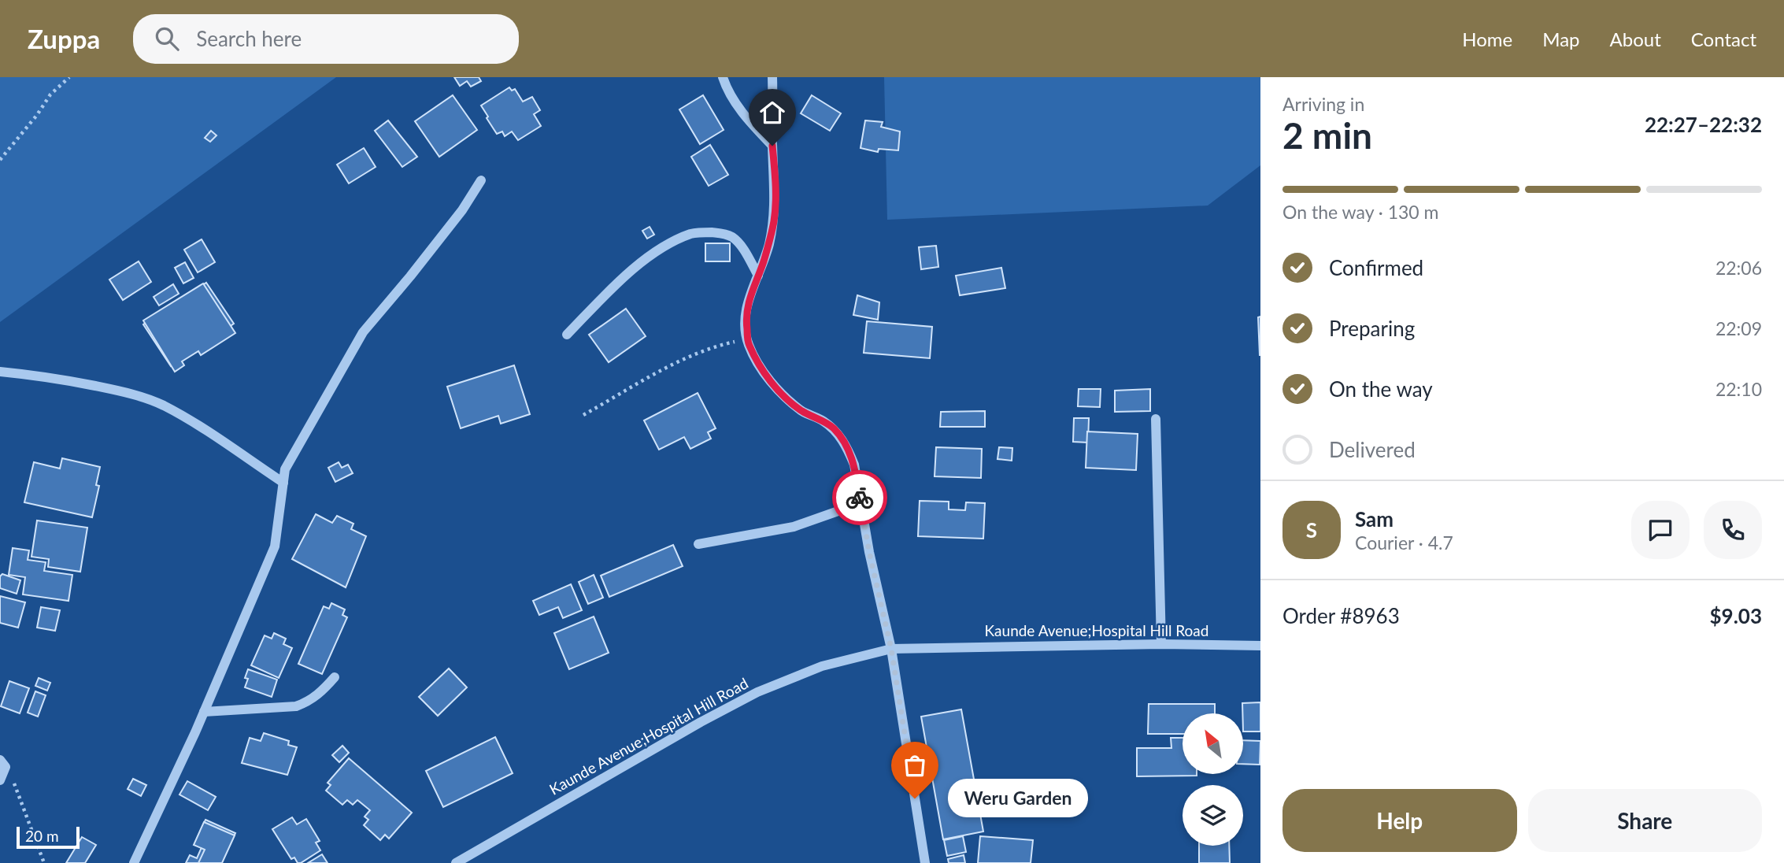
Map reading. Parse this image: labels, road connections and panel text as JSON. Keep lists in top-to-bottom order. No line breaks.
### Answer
{"streets":{"street":["Kaunde Avenue;Hospital Hill Road"]},"places":["Weru Garden"],"scale_bar":"20 m","north":"top left","page":{"header":"Zuppa","search":"Search here","nav":["Home","Map","About","Contact"],"heading":["2 min","Arriving in","22:27–22:32"],"panel":["Sam","Courier · 4.7","Order #8963","$9.03"],"bar":"On the way · 130 m","list":[["Confirmed","22:06"],["Preparing","22:09"],["On the way","22:10"],"Delivered"],"round":"S","buttons":["Help","Share"],"bubble":"Weru Garden","scale":"20 m"}}
